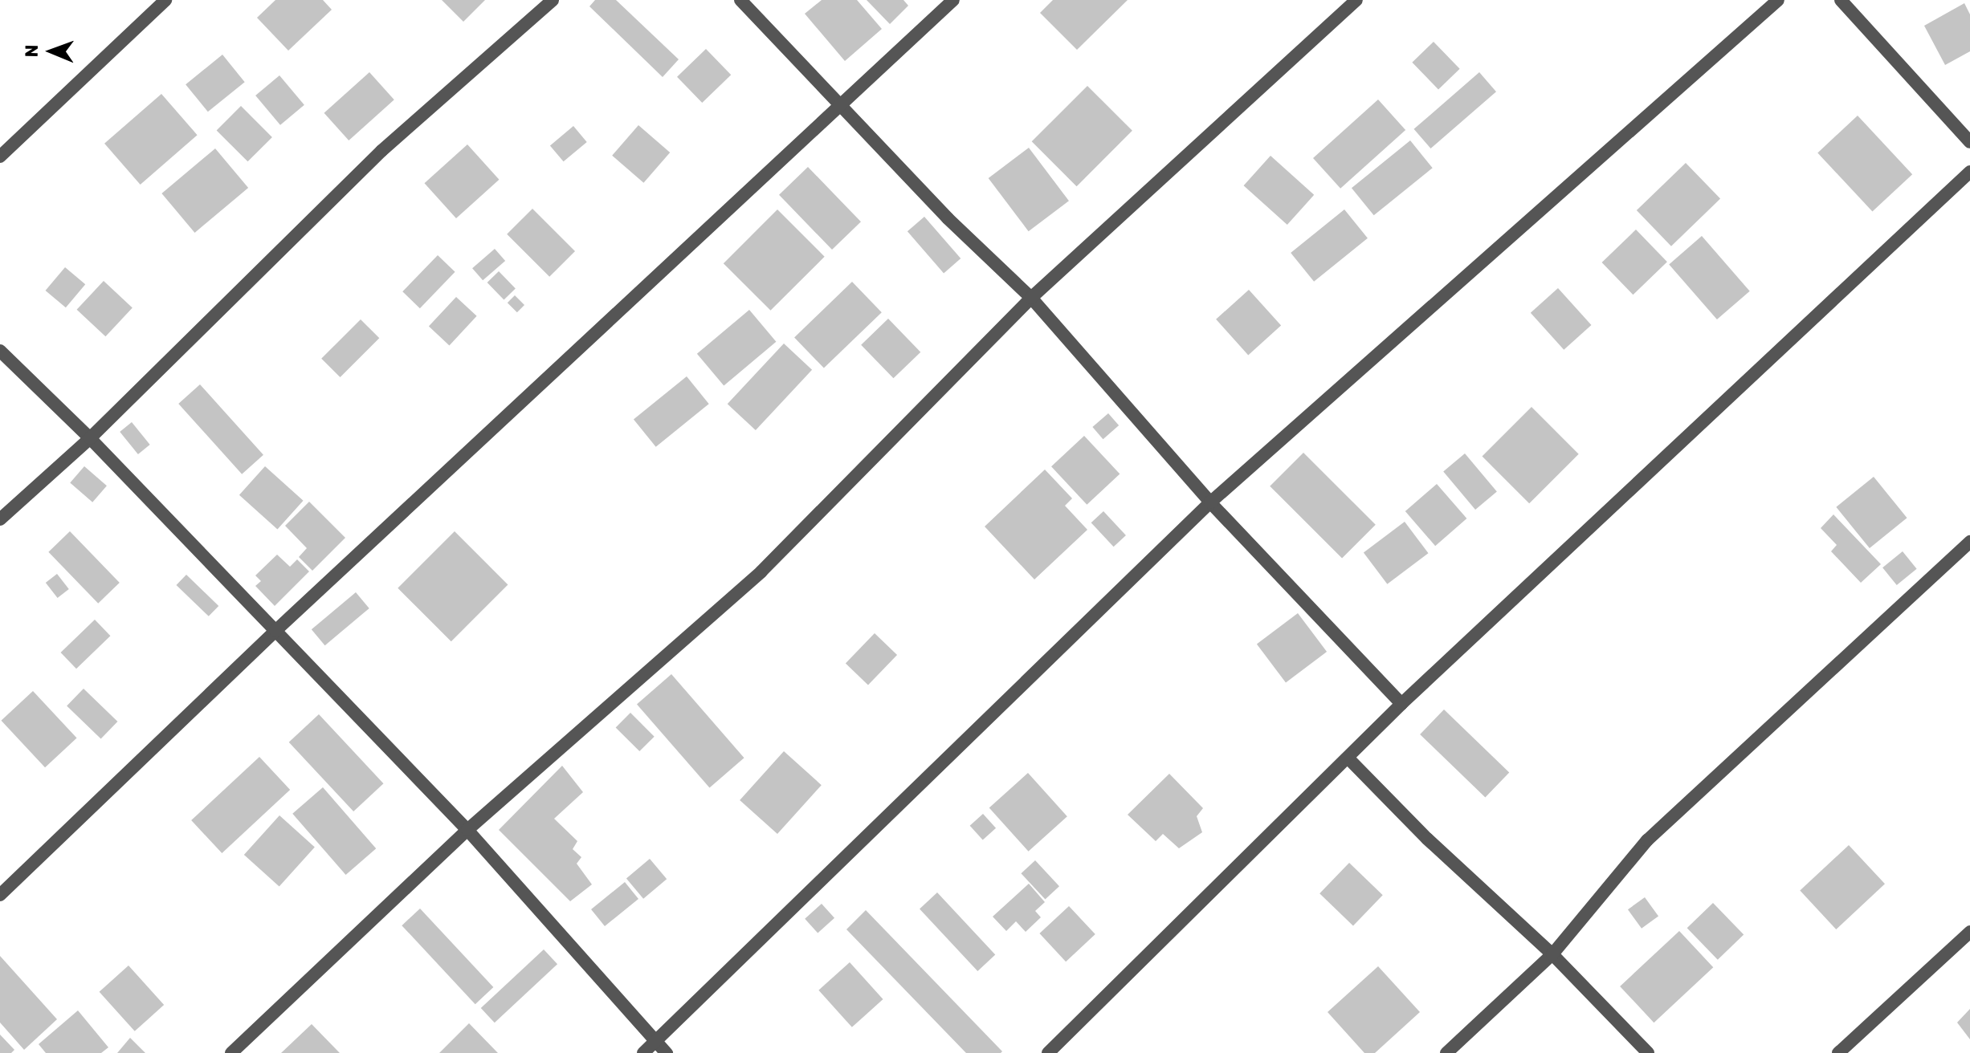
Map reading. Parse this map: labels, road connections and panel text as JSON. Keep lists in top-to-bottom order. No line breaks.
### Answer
{"north":"left"}
